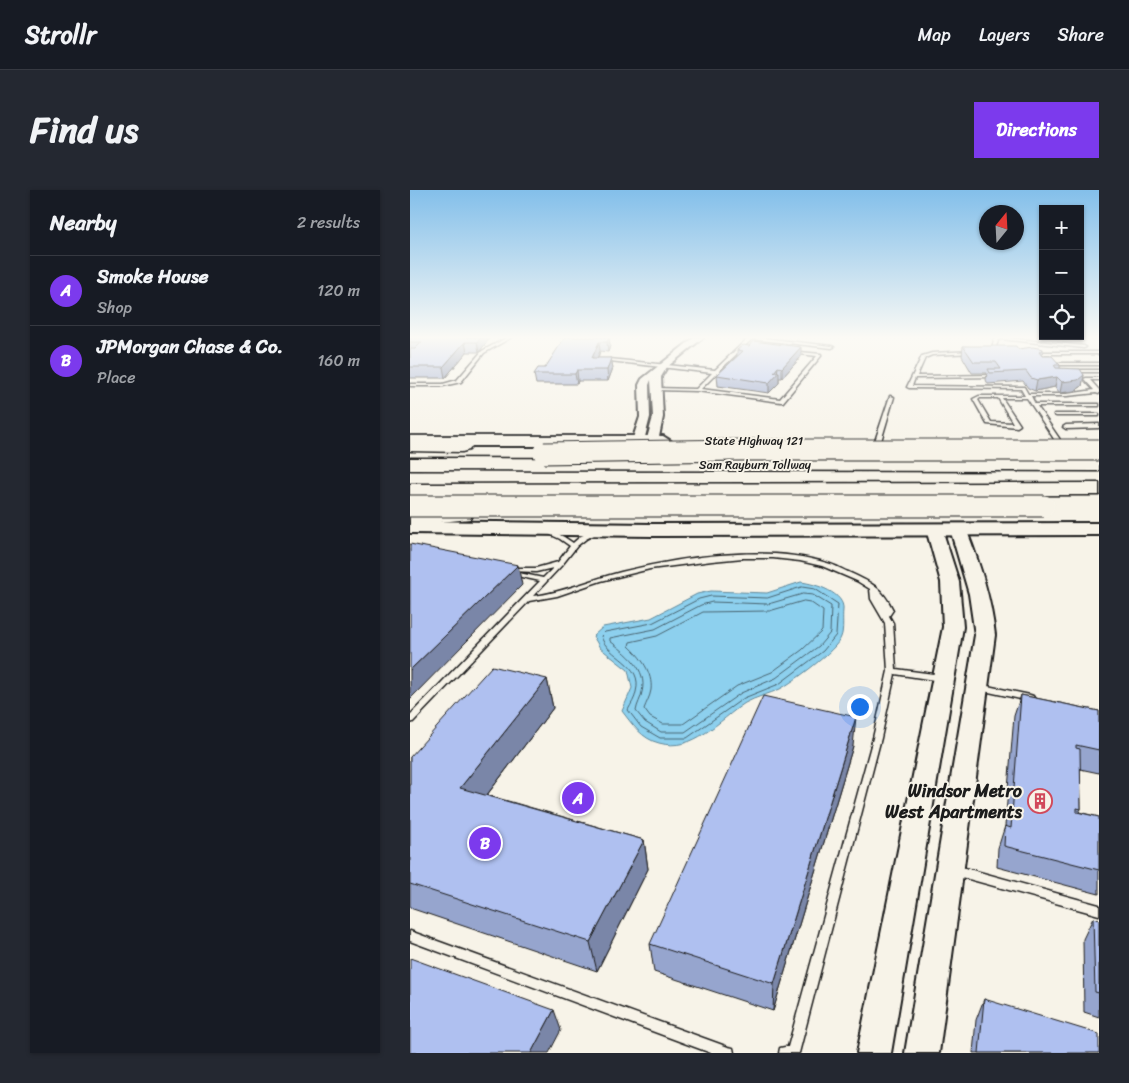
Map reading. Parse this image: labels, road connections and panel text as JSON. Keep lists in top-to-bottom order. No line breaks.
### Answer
{"streets":{"highway":["Sam Rayburn Tollway"],"main road":["State Highway 121"]},"places":{"building":["Windsor Metro West Apartments"]},"north":"top","page":{"header":"Strollr","nav":["Map","Layers","Share"],"title":"Find us","buttons":"Directions","heading":["Nearby","2 results"],"map_buttons":["+","−"],"list":[{"mark":"A","name":"Smoke House","note":"Shop","value":"120 m"},{"mark":"B","name":"JPMorgan Chase & Co.","note":"Place","value":"160 m"}],"pins":["A","B"]}}
